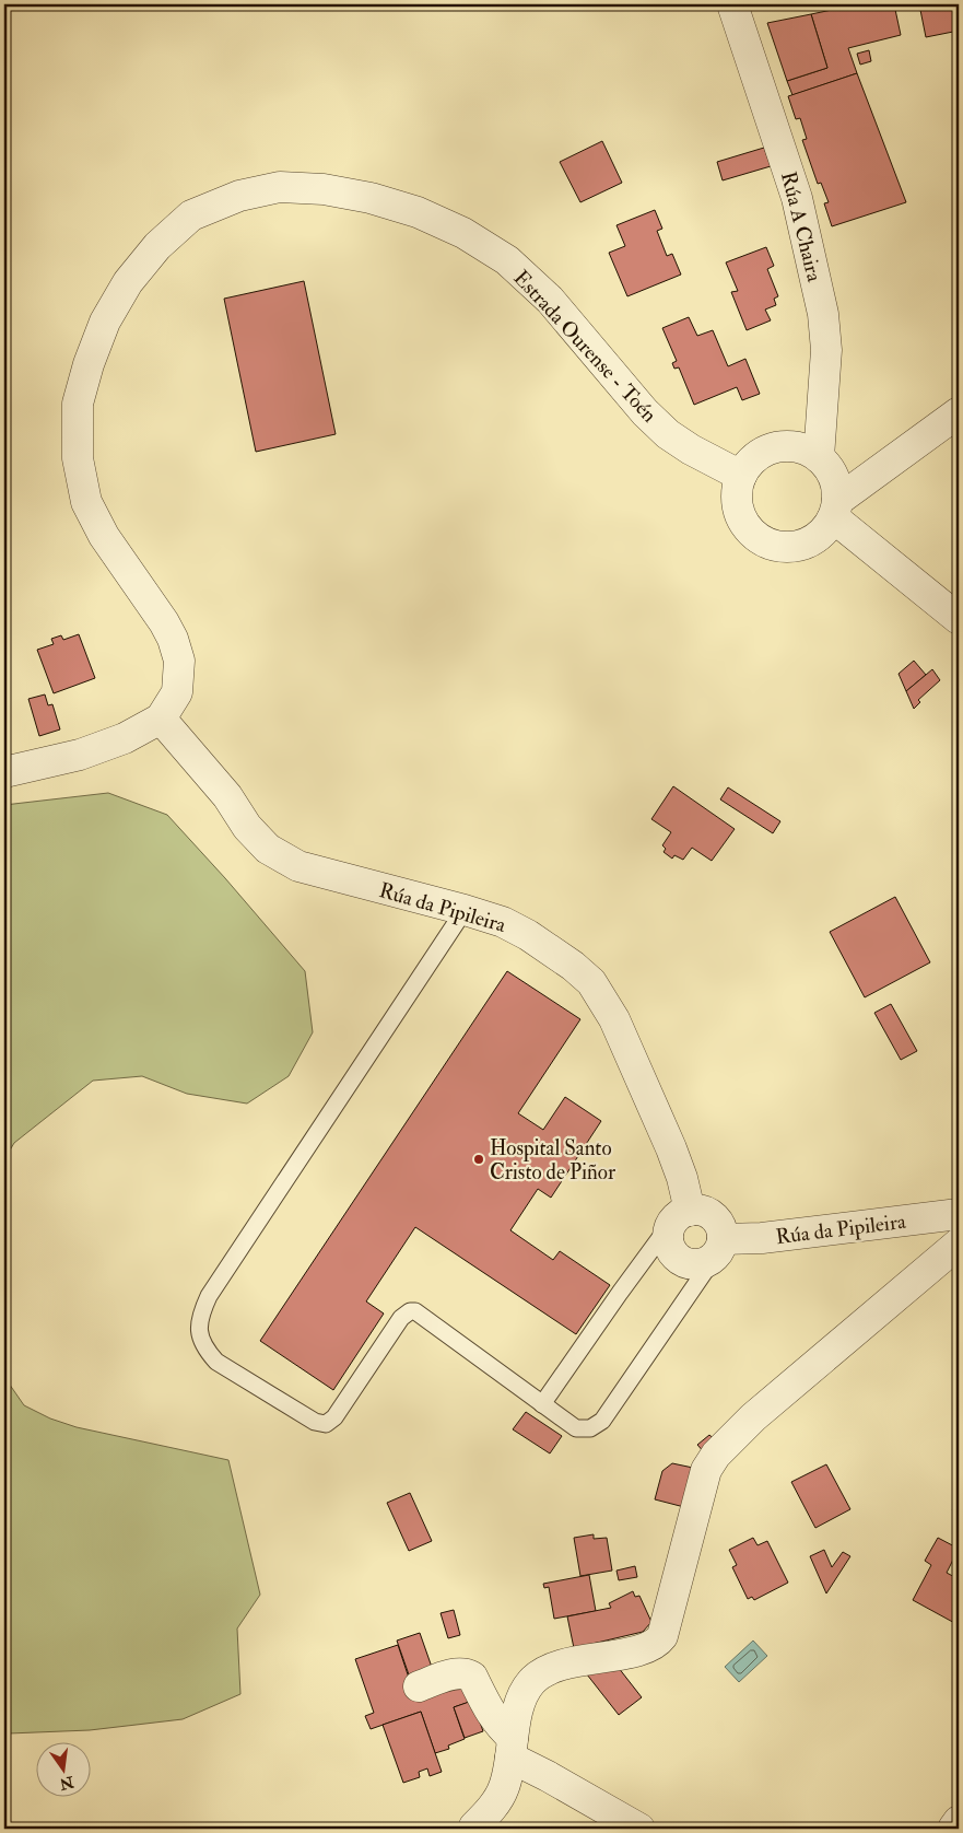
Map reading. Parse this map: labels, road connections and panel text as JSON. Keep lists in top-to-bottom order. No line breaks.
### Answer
{"streets":{"street":["Rúa A Chaira","Estrada Ourense - Toén","Rúa da Pipileira"]},"crossings":[["Rúa A Chaira","Estrada Ourense - Toén"],["Estrada Ourense - Toén","Rúa da Pipileira"]],"places":["Hospital Santo Cristo de Piñor"],"north":"bottom"}
